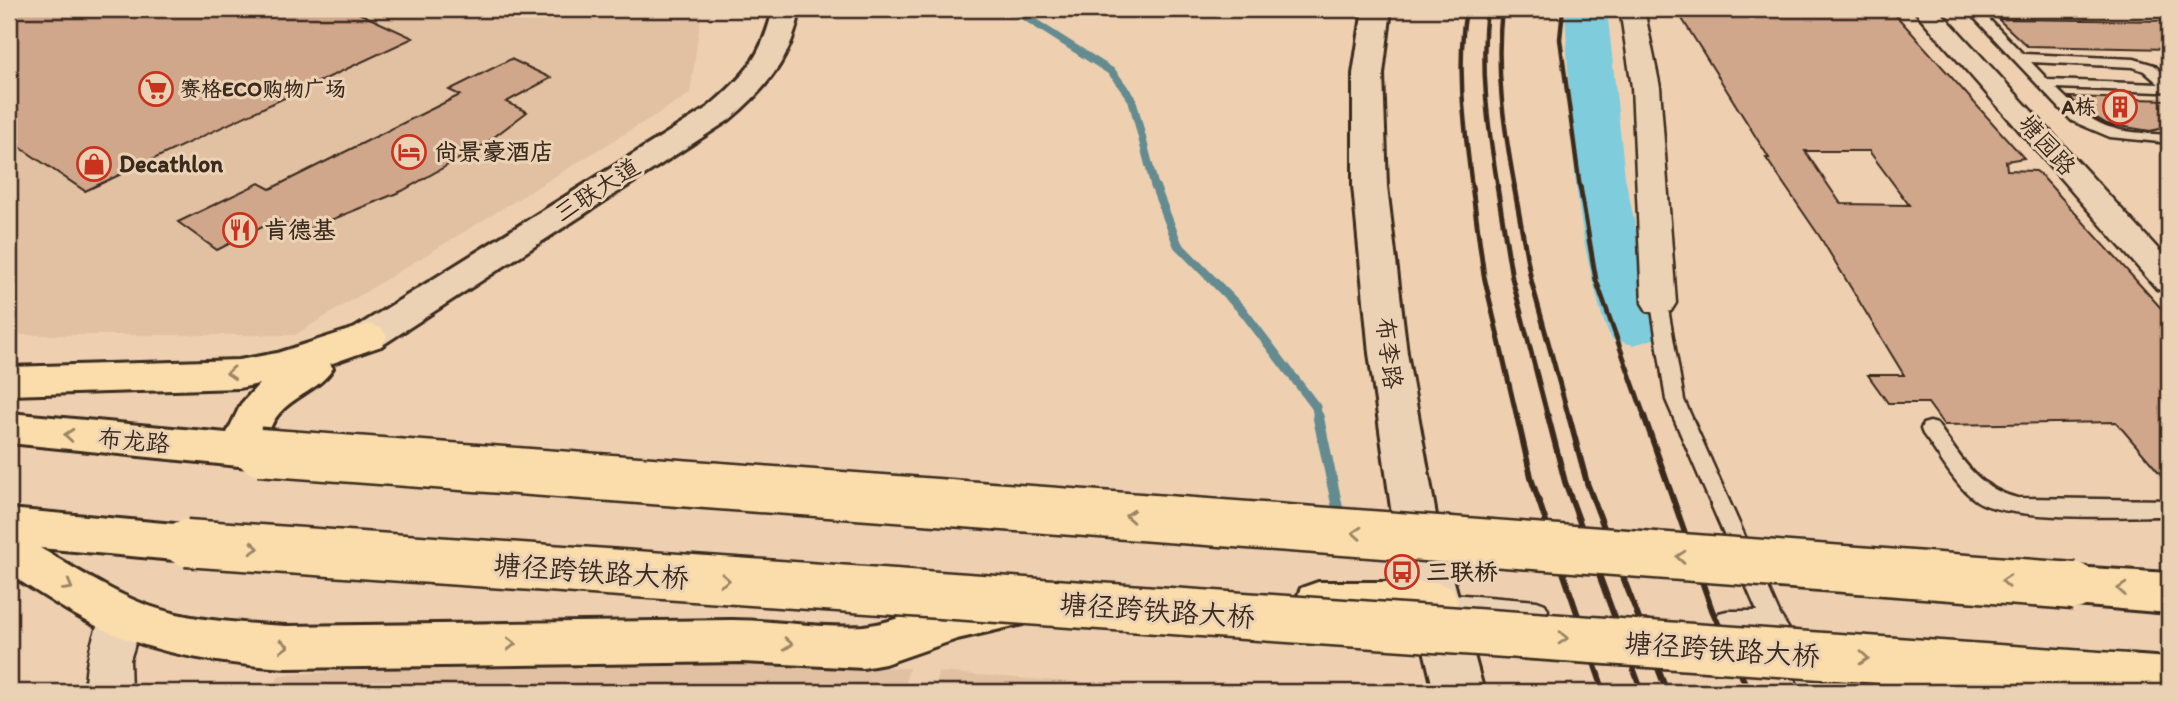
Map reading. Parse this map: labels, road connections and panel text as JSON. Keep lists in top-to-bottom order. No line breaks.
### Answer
{"streets":{"main road":["三联大道","布李路","布龙路","塘径跨铁路大桥"],"street":["塘园路"]},"places":{"supermarket":["赛格ECO购物广场"],"building":["A栋"],"hotel":["尚景豪酒店"],"shop":["Decathlon"],"restaurant":["肯德基"],"bus stop":["三联桥"]}}
